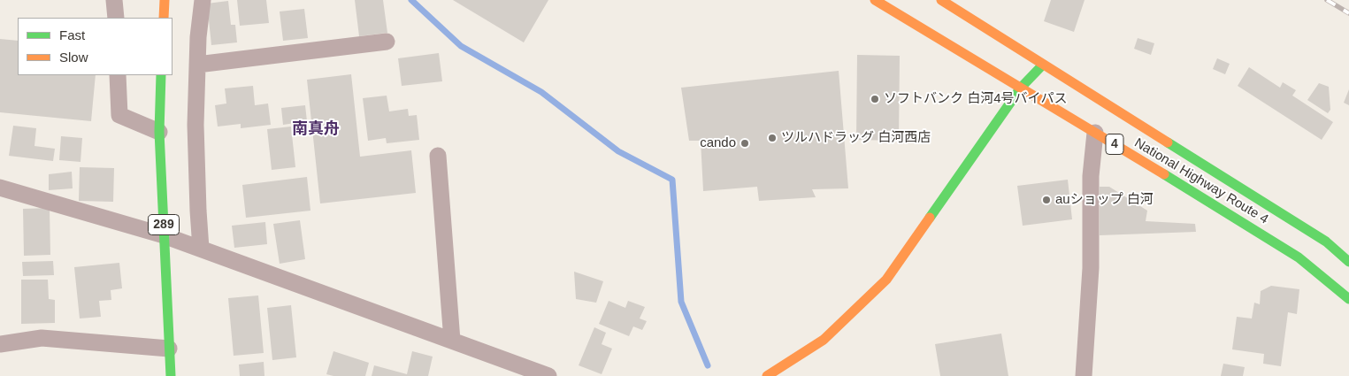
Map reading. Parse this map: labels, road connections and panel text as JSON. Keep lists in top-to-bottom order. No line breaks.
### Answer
{"streets":{"main road":["4","National Highway Route 4","289"]},"districts":["南真舟"],"places":["ソフトバンク 白河4号バイパス","ツルハドラッグ 白河西店","cando","auショップ 白河"],"legend":["Fast","Slow"]}
